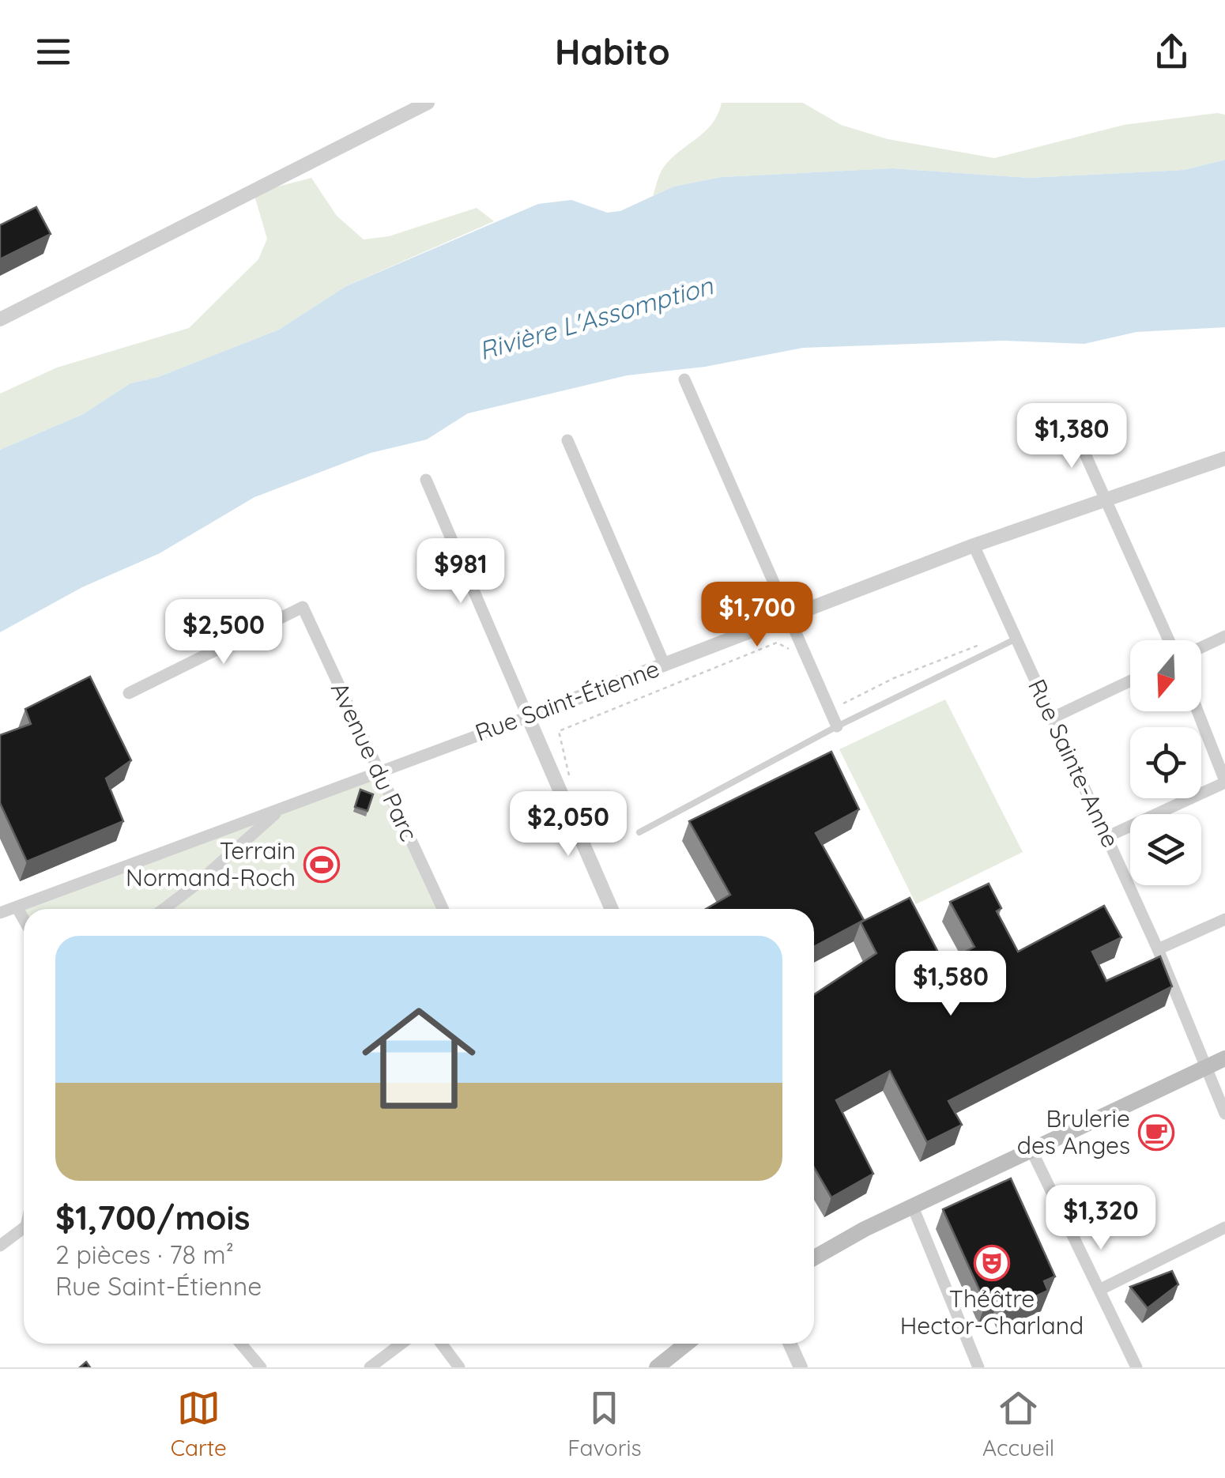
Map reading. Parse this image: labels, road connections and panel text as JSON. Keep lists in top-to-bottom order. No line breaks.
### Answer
{"streets":{"street":["Rue Saint-Étienne","Avenue du Parc","Rue Sainte-Anne"]},"crossings":[["Rue Saint-Étienne","Avenue du Parc"],["Rue Saint-Étienne","Rue Sainte-Anne"]],"water":["Rivière L'Assomption"],"places":{"sports":["Terrain Normand-Roch"],"cafe":["Brulerie des Anges"],"theatre":["Théâtre Hector-Charland"]},"north":"bottom","page":{"header":"Habito","price":["$1,380","$981","$1,700","$2,500","$2,050","$1,580","$1,320"],"list":[{"name":"$1,700/mois","note":"2 pièces · 78 m² · Rue Saint-Étienne"}],"tabs":["Carte","Favoris","Accueil"]}}
